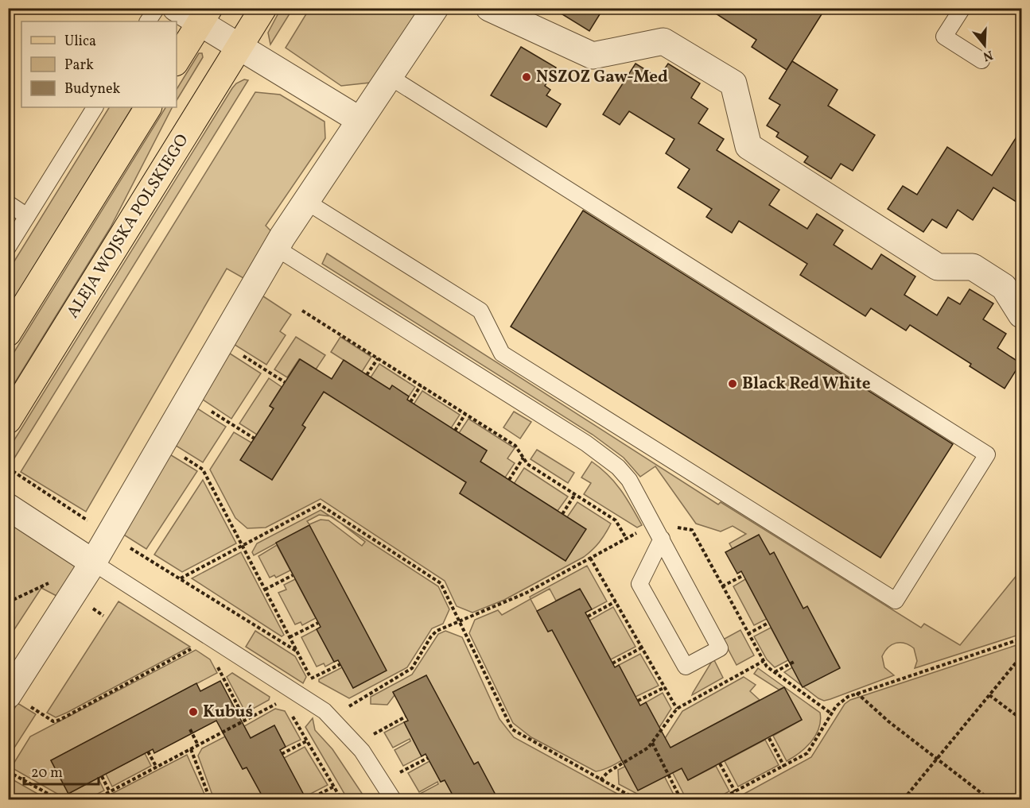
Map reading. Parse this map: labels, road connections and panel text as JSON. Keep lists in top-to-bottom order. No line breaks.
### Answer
{"streets":{"main road":["ALEJA WOJSKA POLSKIEGO"]},"places":["NSZOZ Gaw-Med","Black Red White","Kubuś"],"legend":["Ulica","Park","Budynek"],"scale_bar":"20 m","north":"bottom"}
